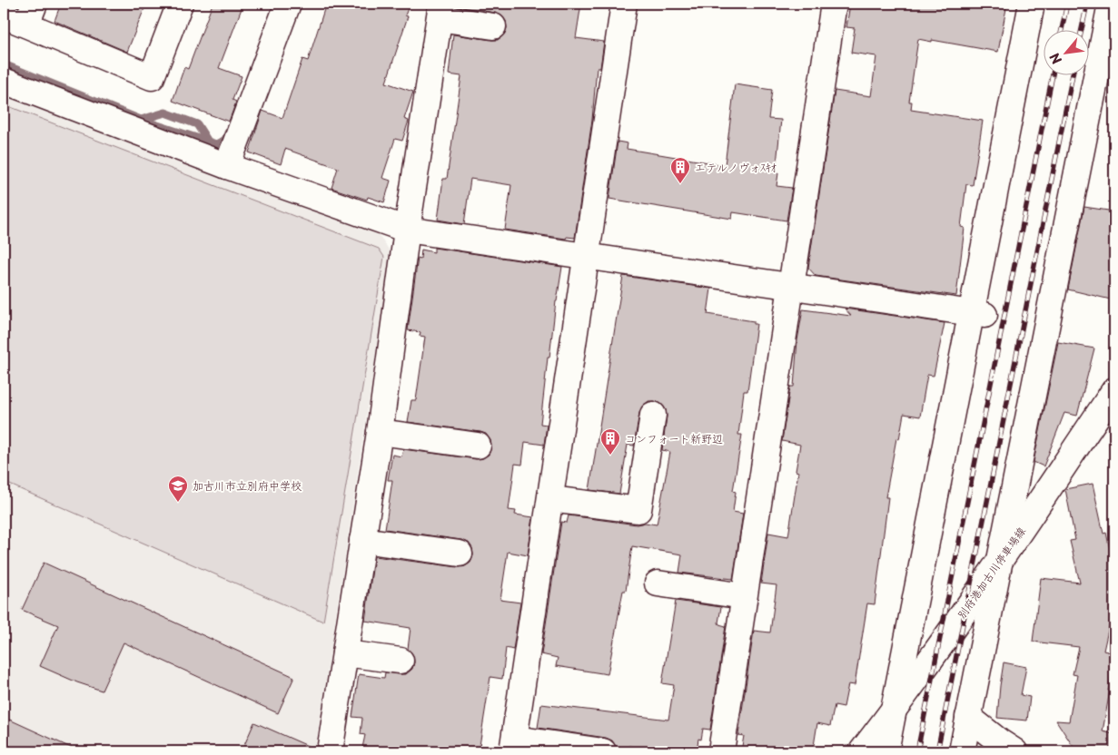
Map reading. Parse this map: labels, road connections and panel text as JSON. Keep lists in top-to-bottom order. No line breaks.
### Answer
{"streets":{"street":["別府港加古川停車場線"]},"places":{"building":["エテルノヴォｽｷｵ","コンフォート新野辺"],"school or university":["加古川市立別府中学校"]},"north":"bottom left"}
